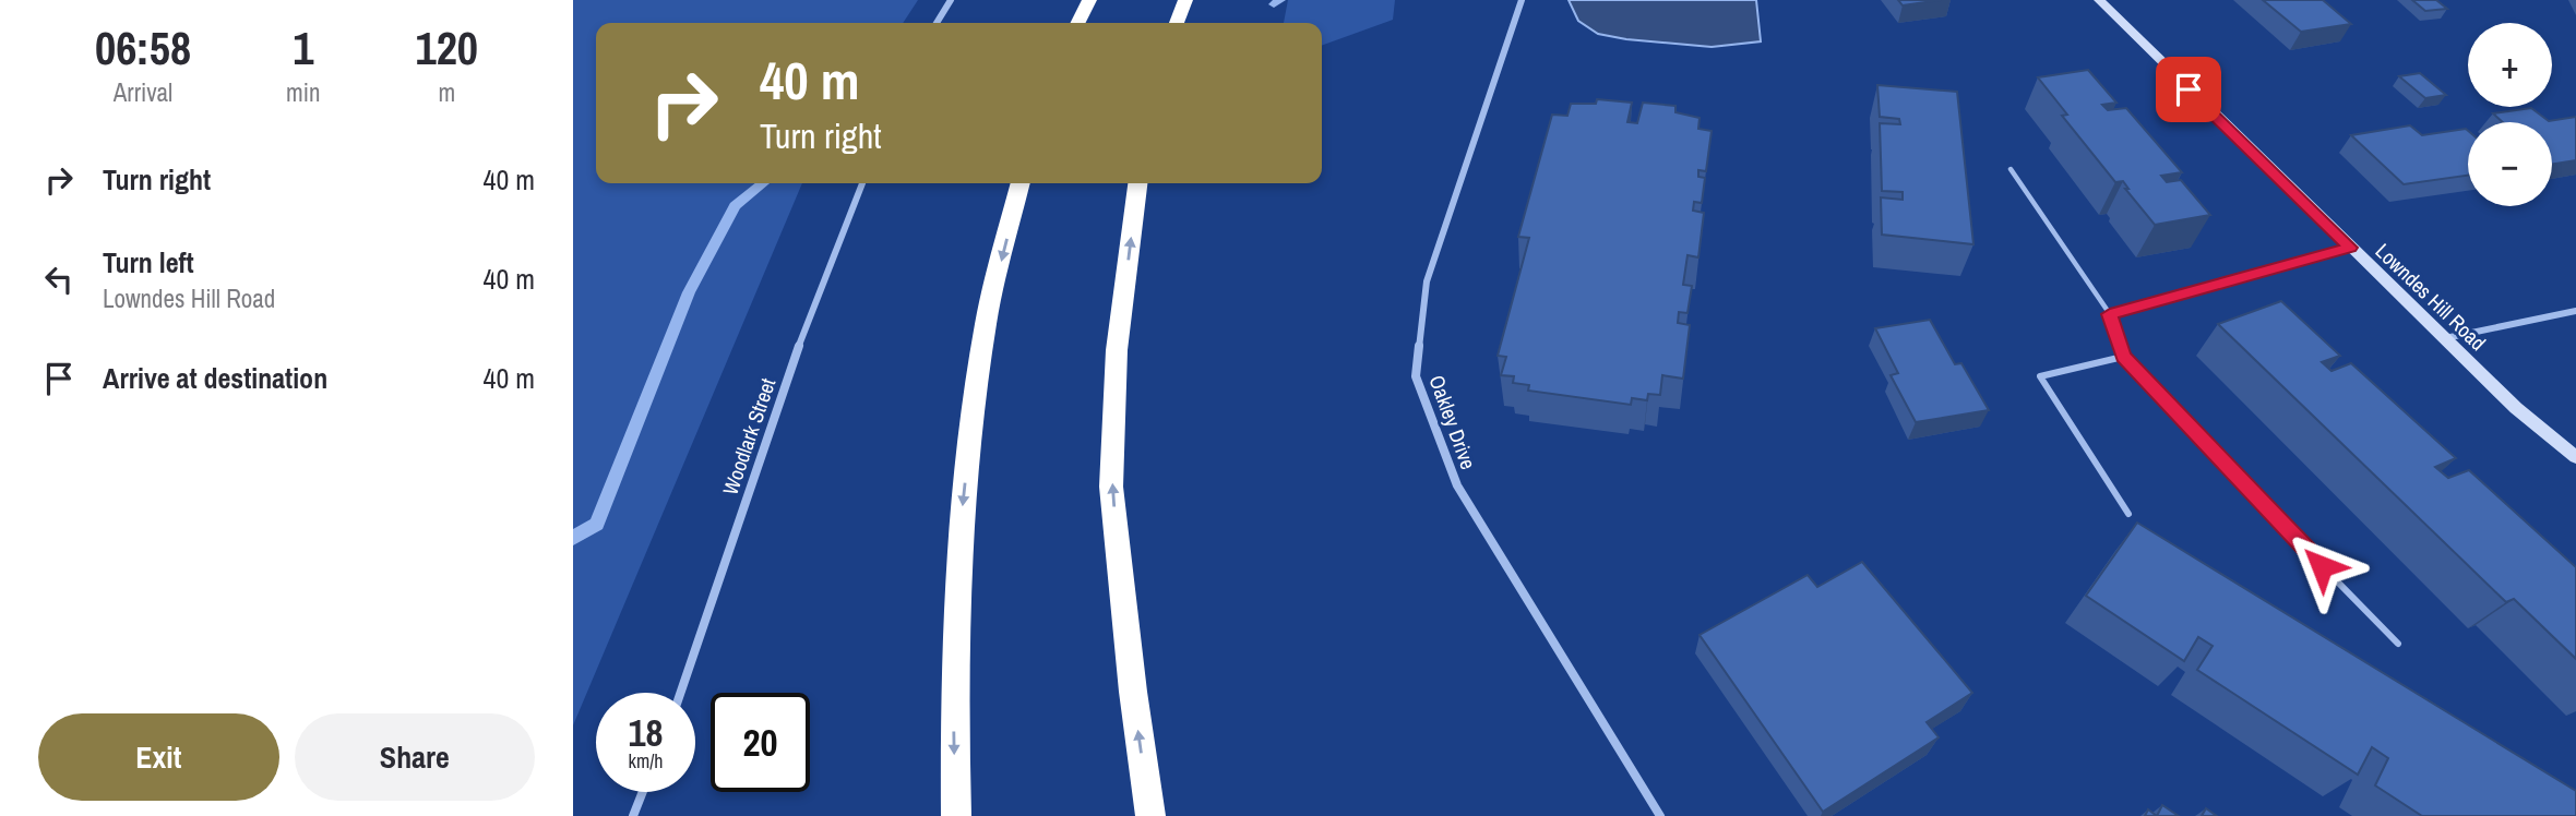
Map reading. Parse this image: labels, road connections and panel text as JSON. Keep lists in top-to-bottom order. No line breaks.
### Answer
{"streets":{"street":["Lowndes Hill Road","Oakley Drive","Woodlark Street"]},"page":{"eta":["06:58","Arrival","1","min","120","m"],"map_buttons":["+","−"],"turn":["40 m","Turn right"],"list":[{"name":"Turn right","value":"40 m"},{"name":"Turn left","note":"Lowndes Hill Road","value":"40 m"},{"name":"Arrive at destination","value":"40 m"}],"speed":"18 km/h","limit":"20","buttons":["Exit","Share"]}}
